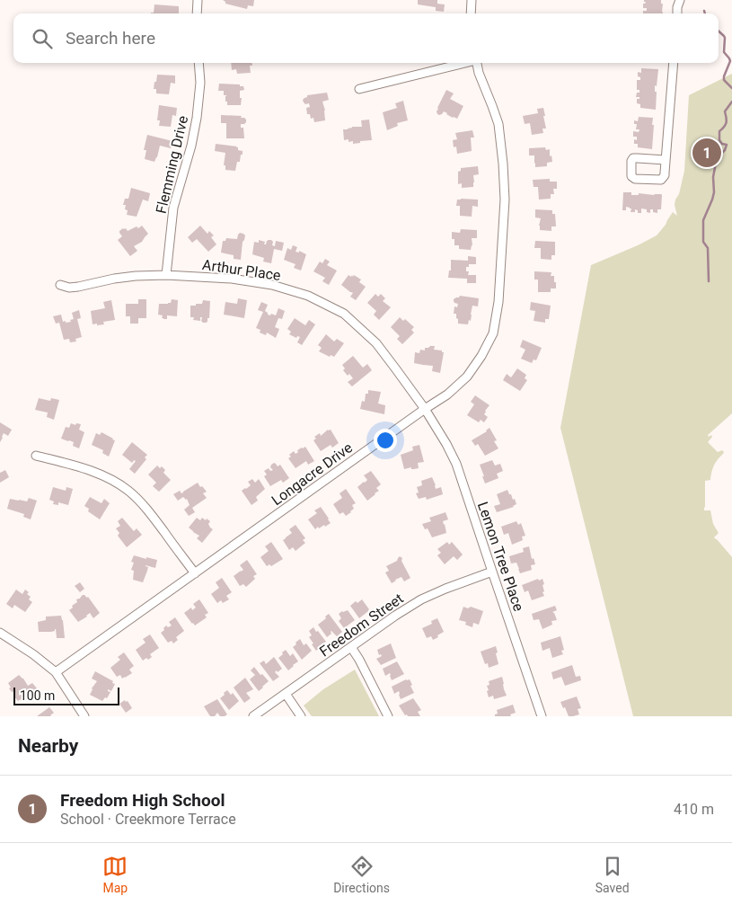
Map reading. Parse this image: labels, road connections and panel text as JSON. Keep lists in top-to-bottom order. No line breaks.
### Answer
{"streets":{"street":["Flemming Drive","Arthur Place","Longacre Drive","Lemon Tree Place","Freedom Street"]},"crossings":[["Flemming Drive","Arthur Place"],["Arthur Place","Longacre Drive"],["Arthur Place","Lemon Tree Place"],["Longacre Drive","Lemon Tree Place"],["Lemon Tree Place","Freedom Street"]],"scale_bar":"100 m","page":{"search":"Search here","pins":"1","scale":"100 m","heading":"Nearby","list":[{"mark":"1","name":"Freedom High School","note":"School · Creekmore Terrace","value":"410 m"}],"nav":["Map","Directions","Saved"]}}
